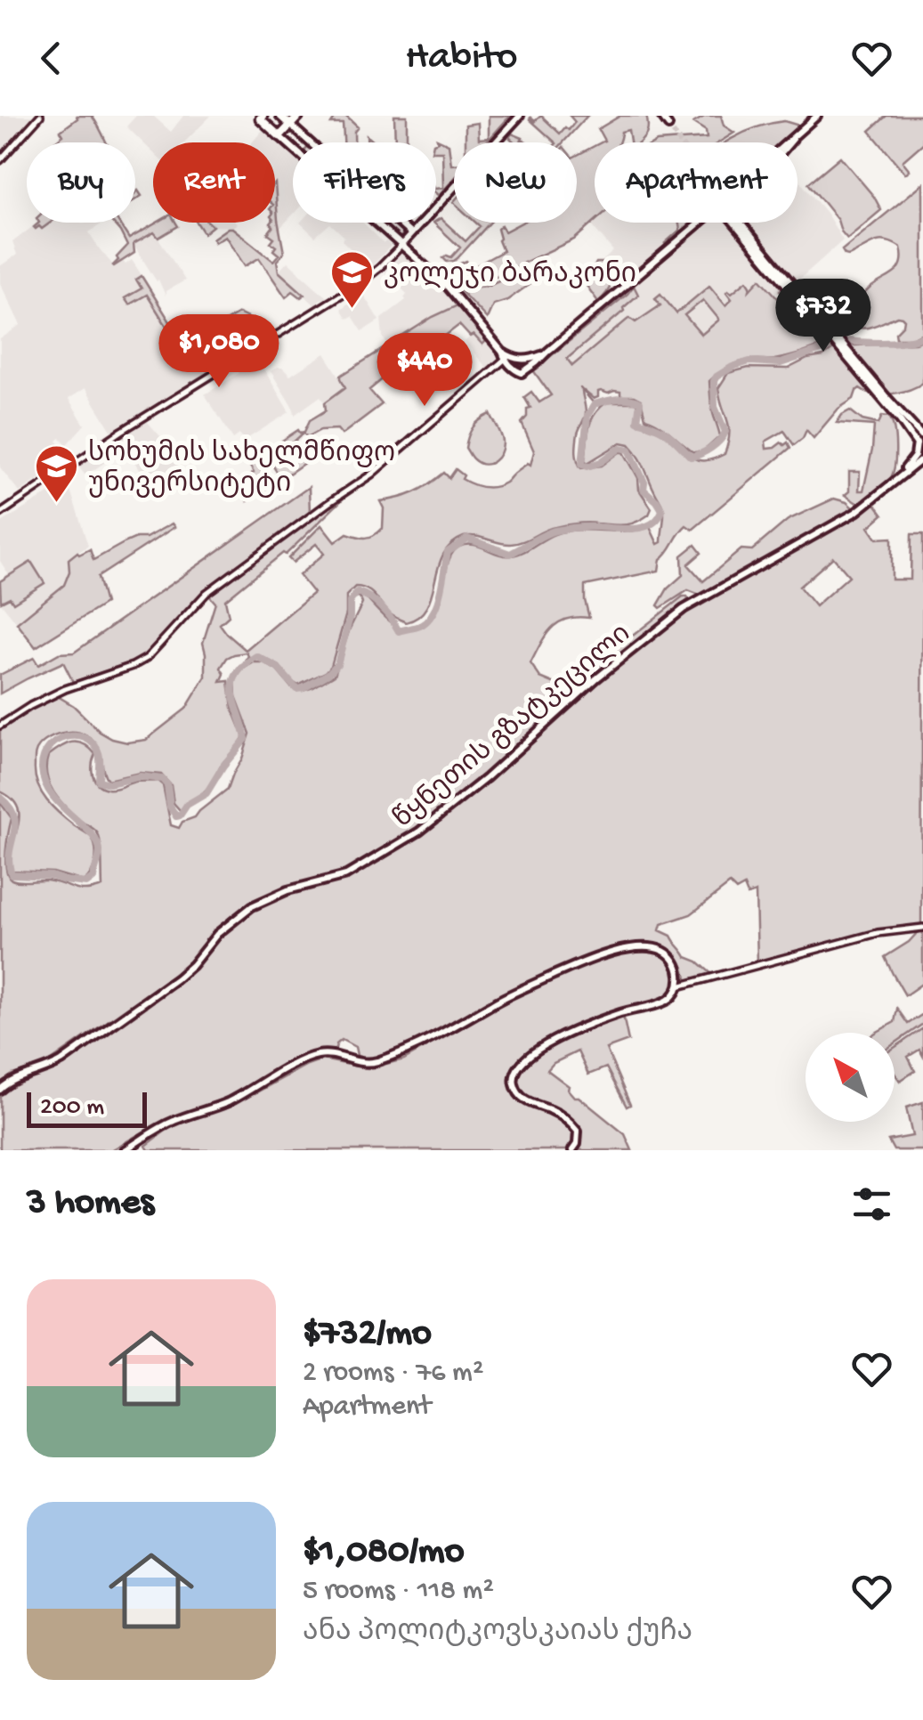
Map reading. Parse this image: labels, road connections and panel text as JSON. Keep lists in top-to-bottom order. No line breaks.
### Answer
{"streets":{"main road":["წყნეთის გზატკეცილი"]},"places":{"school or university":["კოლეჯი ბარაკონი","სოხუმის სახელმწიფო უნივერსიტეტი"]},"scale_bar":"200 m","north":"top left","page":{"header":"Habito","chip":["Buy","Rent","Filters","New","Apartment"],"price":["$732","$1,080","$440"],"scale":"200 m","heading":"3 homes","list":[{"name":"$732/mo","note":"2 rooms · 76 m² · Apartment"},{"name":"$1,080/mo","note":"5 rooms · 118 m² · ანა პოლიტკოვსკაიას ქუჩა"}]}}
